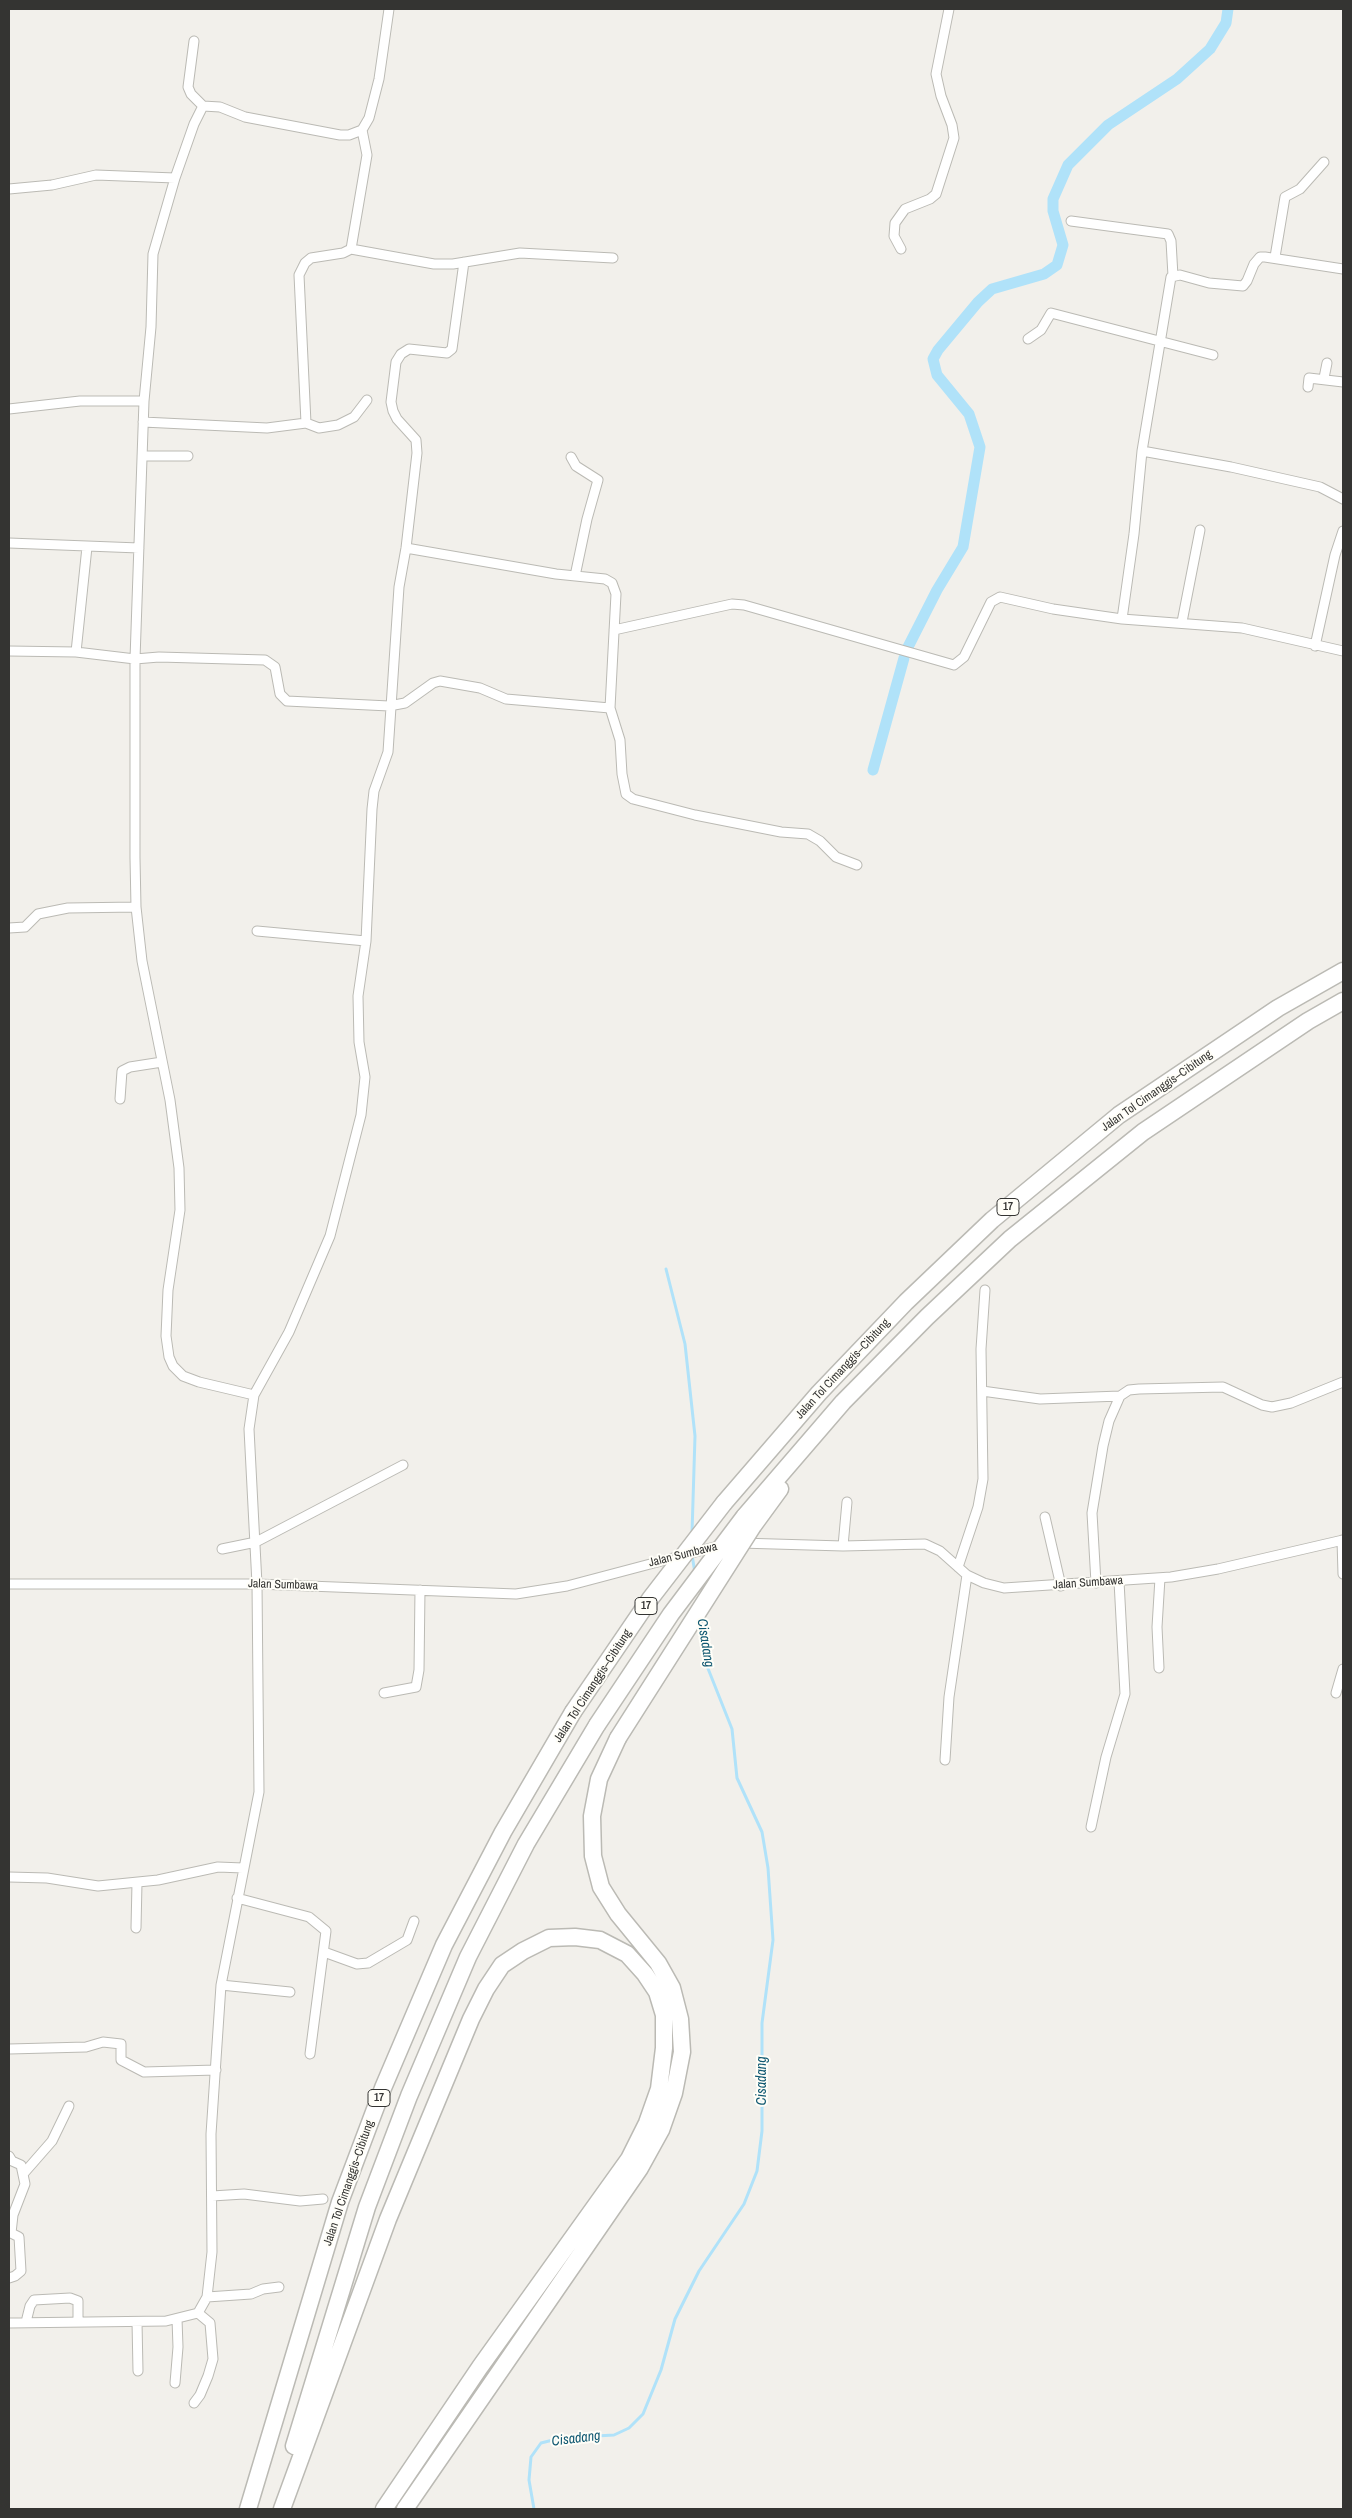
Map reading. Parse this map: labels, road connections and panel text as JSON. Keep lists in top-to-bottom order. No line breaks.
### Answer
{"streets":{"highway":["Jalan Tol Cimanggis–Cibitung","17"],"street":["Jalan Sumbawa"]},"water":["Cisadang"]}
